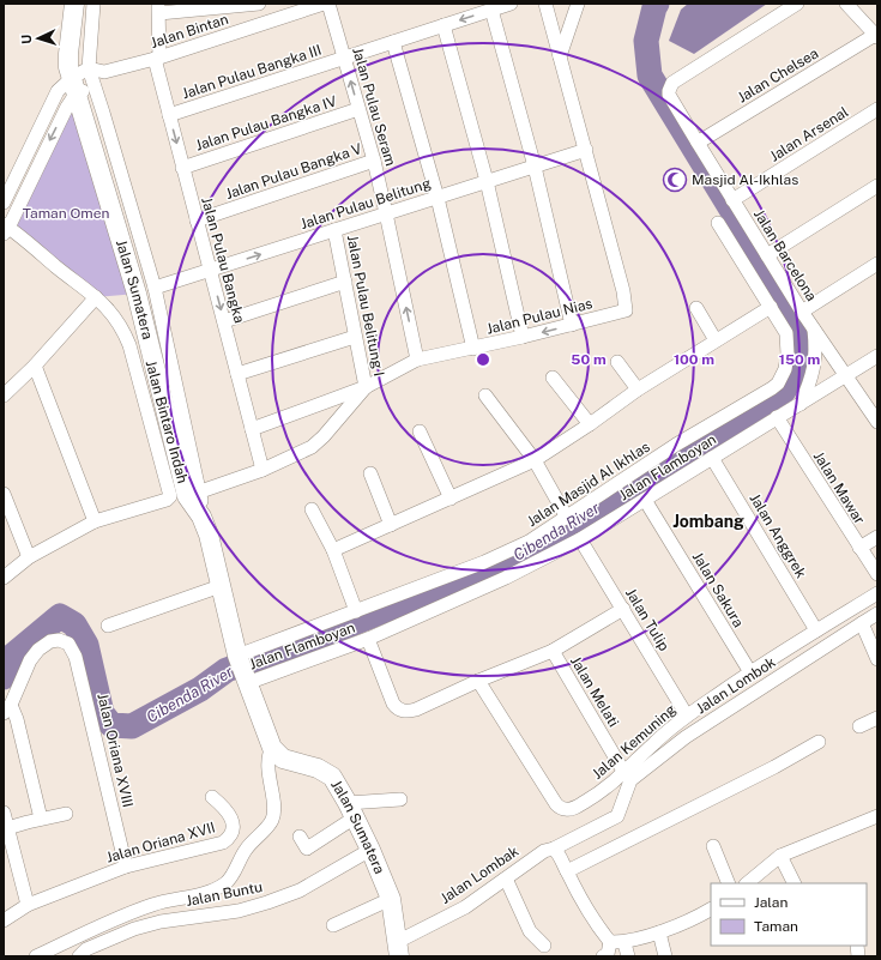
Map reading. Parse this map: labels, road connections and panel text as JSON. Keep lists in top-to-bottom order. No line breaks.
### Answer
{"streets":{"street":["Jalan Bintan","Jalan Pulau Bangka III","Jalan Chelsea","Jalan Pulau Seram","Jalan Pulau Bangka IV","Jalan Arsenal","Jalan Pulau Bangka V","Jalan Pulau Belitung","Jalan Barcelona","Jalan Pulau Bangka","Jalan Sumatera","Jalan Pulau Belitung I","Jalan Pulau Nias","Jalan Bintaro Indah","Jalan Flamboyan","Jalan Masjid Al Ikhlas","Jalan Mawar","Jalan Anggrek","Jalan Sakura","Jalan Tulip","Jalan Lombok","Jalan Melati","Jalan Kemuning","Jalan Oriana XVIII","Jalan Oriana XVII","Jalan Lombak","Jalan Buntu"]},"crossings":[["Jalan Bintan","Jalan Pulau Bangka"],["Jalan Bintan","Jalan Sumatera"],["Jalan Pulau Bangka III","Jalan Pulau Seram"],["Jalan Pulau Bangka III","Jalan Pulau Bangka"],["Jalan Chelsea","Jalan Barcelona"],["Jalan Pulau Seram","Jalan Pulau Bangka IV"],["Jalan Pulau Seram","Jalan Pulau Bangka V"],["Jalan Pulau Seram","Jalan Pulau Belitung"],["Jalan Pulau Seram","Jalan Pulau Nias"],["Jalan Pulau Bangka IV","Jalan Pulau Bangka"],["Jalan Arsenal","Jalan Barcelona"],["Jalan Pulau Bangka V","Jalan Pulau Bangka"],["Jalan Pulau Belitung","Jalan Pulau Bangka"],["Jalan Pulau Belitung","Jalan Sumatera"],["Jalan Pulau Belitung","Jalan Pulau Belitung I"],["Jalan Pulau Belitung","Jalan Pulau Nias"],["Jalan Barcelona","Jalan Flamboyan"],["Jalan Pulau Bangka","Jalan Pulau Nias"],["Jalan Sumatera","Jalan Pulau Nias"],["Jalan Sumatera","Jalan Flamboyan"],["Jalan Sumatera","Jalan Masjid Al Ikhlas"],["Jalan Sumatera","Jalan Lombak"],["Jalan Sumatera","Jalan Buntu"],["Jalan Pulau Belitung I","Jalan Pulau Nias"],["Jalan Flamboyan","Jalan Masjid Al Ikhlas"],["Jalan Flamboyan","Jalan Mawar"],["Jalan Flamboyan","Jalan Anggrek"],["Jalan Flamboyan","Jalan Sakura"],["Jalan Flamboyan","Jalan Tulip"],["Jalan Flamboyan","Jalan Melati"],["Jalan Flamboyan","Jalan Kemuning"],["Jalan Anggrek","Jalan Kemuning"],["Jalan Sakura","Jalan Kemuning"],["Jalan Tulip","Jalan Kemuning"],["Jalan Lombok","Jalan Lombak"],["Jalan Melati","Jalan Kemuning"],["Jalan Oriana XVIII","Jalan Oriana XVII"]],"districts":["Jombang"],"water":["Cibenda River"],"parks":["Taman Omen"],"places":{"mosque":["Masjid Al-Ikhlas"]},"legend":["Jalan","Taman"],"north":"left","rings":["50 m","100 m","150 m"]}
